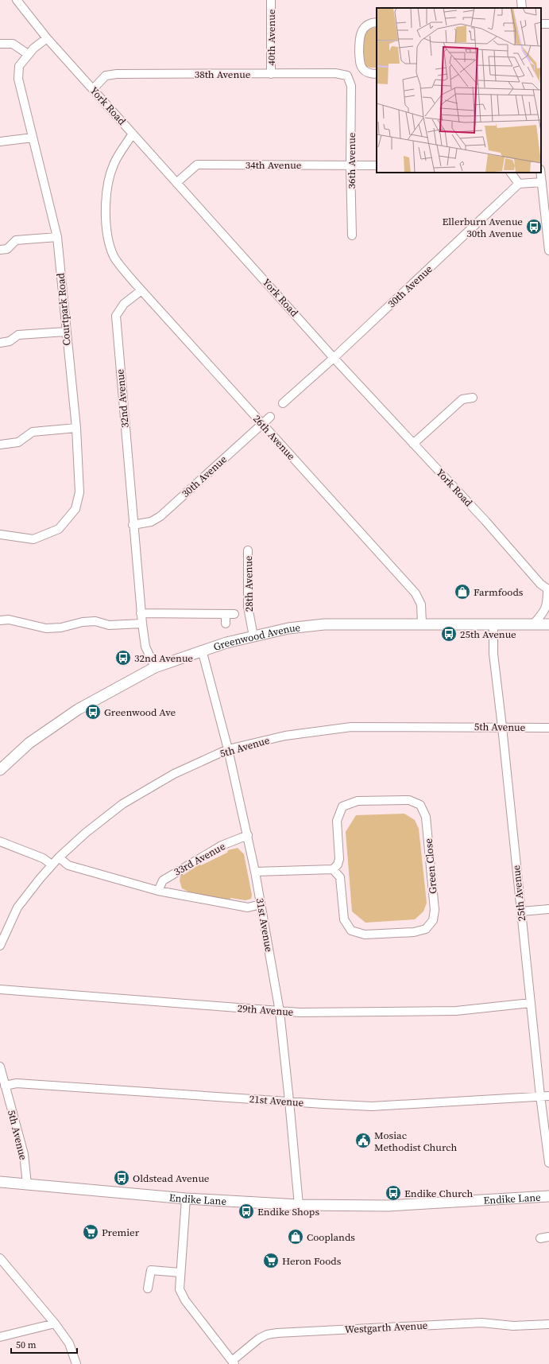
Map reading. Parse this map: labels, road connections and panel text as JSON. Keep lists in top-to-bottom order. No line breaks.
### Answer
{"streets":{"street":["40th Avenue","38th Avenue","York Road","36th Avenue","34th Avenue","30th Avenue","Courtpark Road","32nd Avenue","26th Avenue","28th Avenue","Greenwood Avenue","5th Avenue","33rd Avenue","Green Close","25th Avenue","31st Avenue","29th Avenue","21st Avenue","Endike Lane","Westgarth Avenue"]},"crossings":[["40th Avenue","38th Avenue"],["38th Avenue","York Road"],["38th Avenue","36th Avenue"],["York Road","34th Avenue"],["York Road","30th Avenue"],["York Road","Courtpark Road"],["York Road","26th Avenue"],["36th Avenue","34th Avenue"],["30th Avenue","32nd Avenue"],["30th Avenue","26th Avenue"],["32nd Avenue","26th Avenue"],["32nd Avenue","Greenwood Avenue"],["26th Avenue","Greenwood Avenue"],["28th Avenue","Greenwood Avenue"],["Greenwood Avenue","25th Avenue"],["Greenwood Avenue","31st Avenue"],["5th Avenue","25th Avenue"],["5th Avenue","31st Avenue"],["5th Avenue","21st Avenue"],["5th Avenue","Endike Lane"],["33rd Avenue","31st Avenue"],["25th Avenue","29th Avenue"],["25th Avenue","21st Avenue"],["31st Avenue","29th Avenue"],["31st Avenue","21st Avenue"],["31st Avenue","Endike Lane"]],"places":{"bus stop":["Ellerburn Avenue 30th Avenue","25th Avenue","32nd Avenue","Greenwood Ave","Oldstead Avenue","Endike Church","Endike Shops"],"shop":["Farmfoods","Cooplands"],"public building":["Mosiac Methodist Church"],"supermarket":["Premier","Heron Foods"]},"scale_bar":"50 m"}
